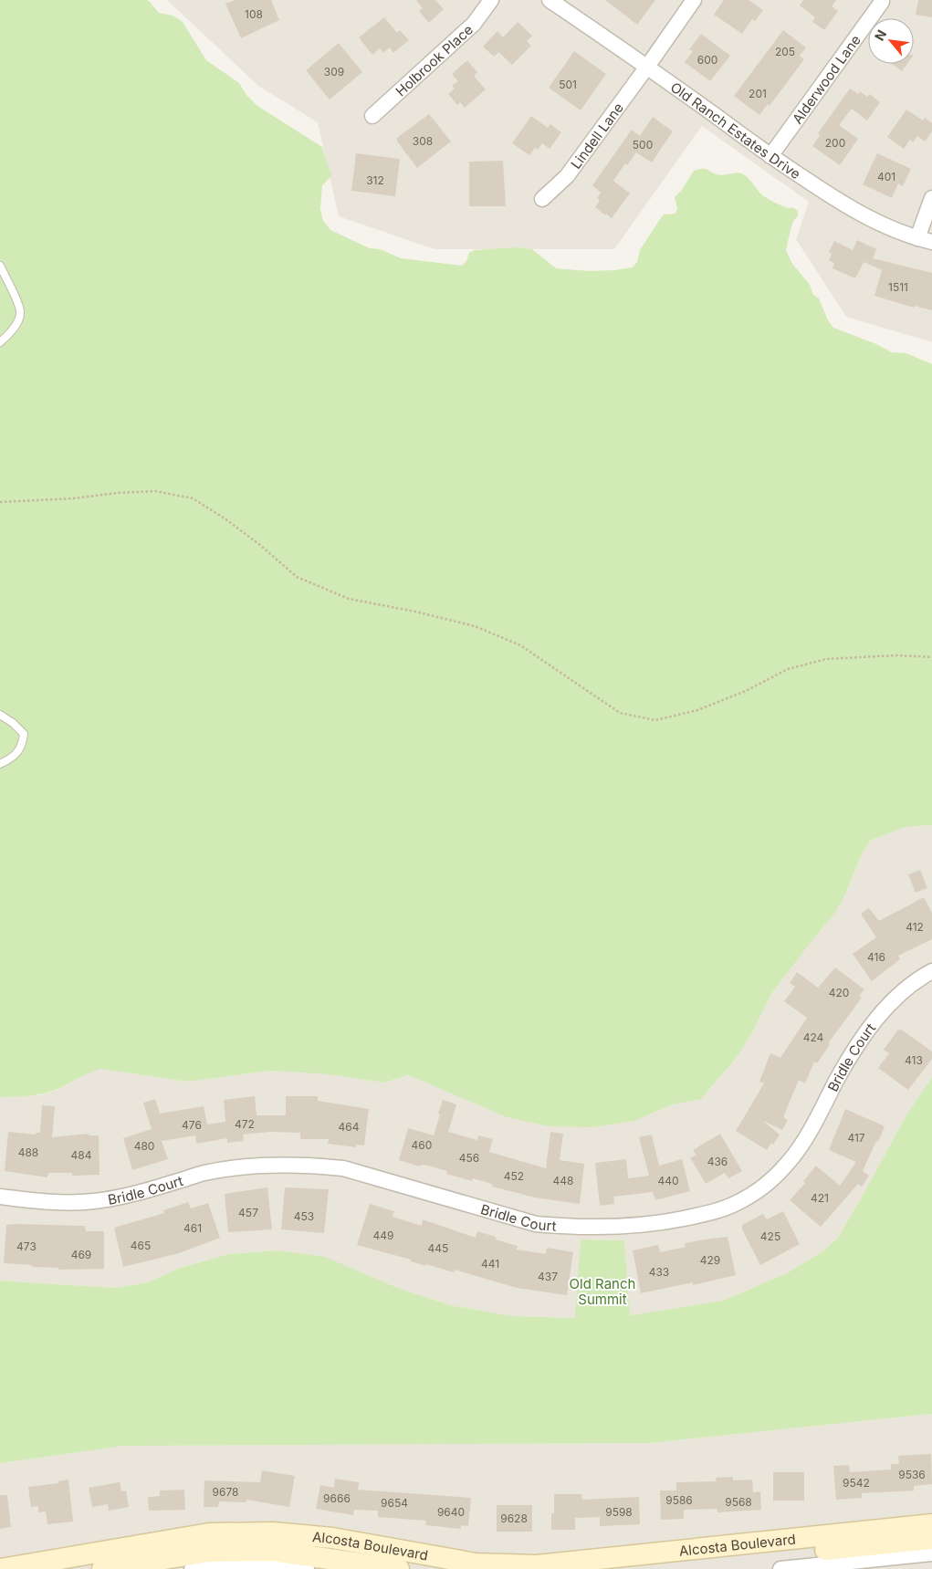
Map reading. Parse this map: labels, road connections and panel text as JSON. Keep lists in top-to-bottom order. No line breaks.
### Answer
{"streets":{"main road":["Alcosta Boulevard"],"street":["Holbrook Place","Alderwood Lane","Old Ranch Estates Drive","Lindell Lane","Bridle Court"]},"crossings":[["Alderwood Lane","Old Ranch Estates Drive"],["Old Ranch Estates Drive","Lindell Lane"]],"parks":["Old Ranch Summit"],"house_numbers":["108","205","600","309","501","201","308","200","500","401","312","1511","412","416","420","424","413","472","476","464","417","460","480","488","484","456","436","452","448","440","421","457","453","461","449","425","465","473","445","469","429","441","433","437","9536","9542","9678","9666","9586","9568","9654","9640","9598","9628"],"north":"top left"}
